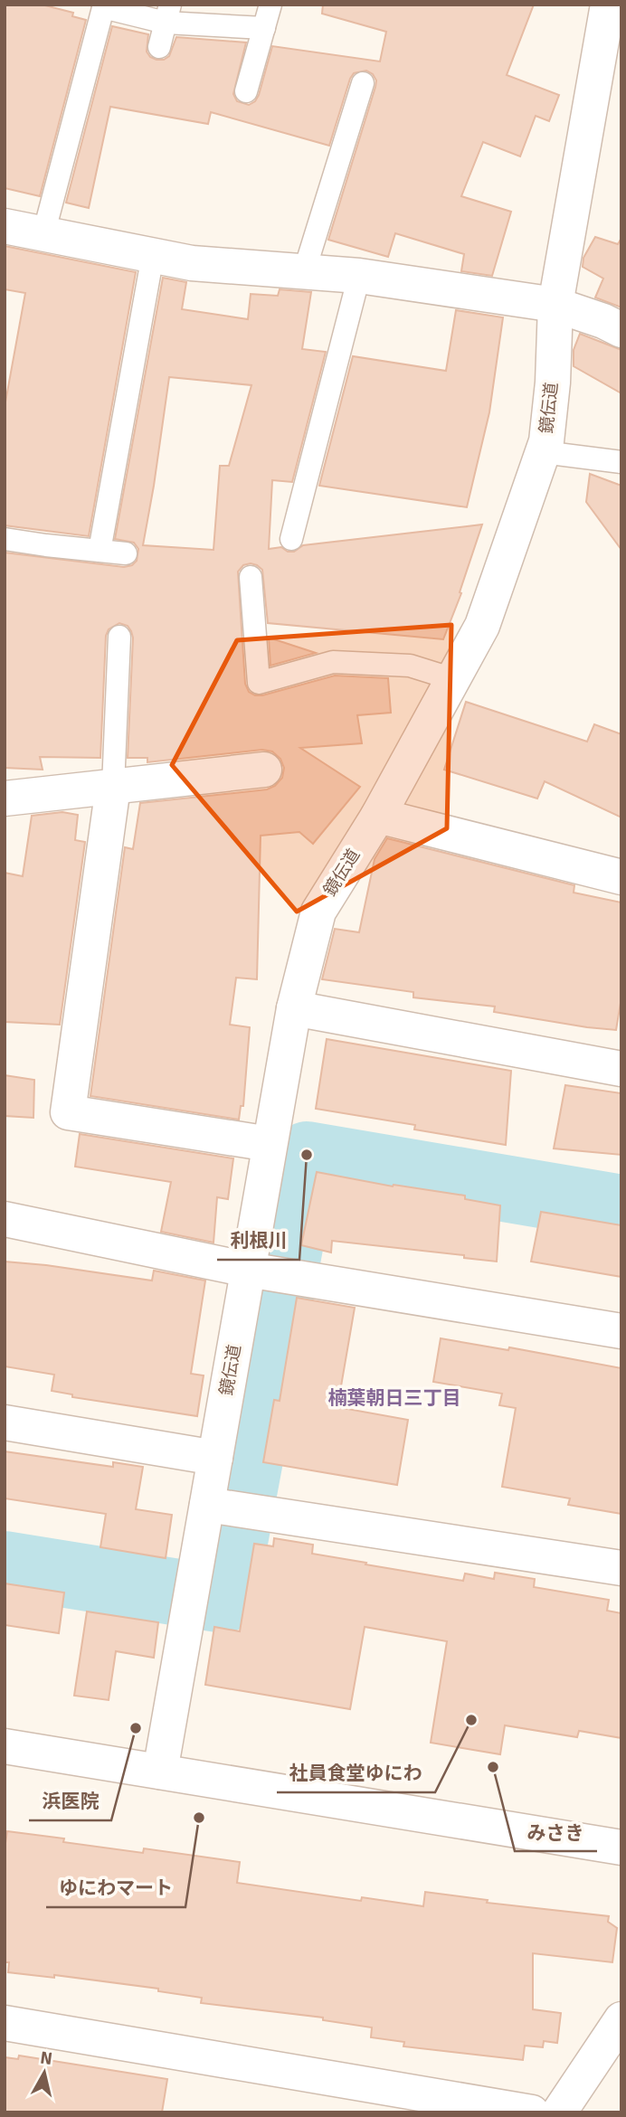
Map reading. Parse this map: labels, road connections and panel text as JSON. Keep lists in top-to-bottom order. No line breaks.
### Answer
{"streets":{"street":["鏡伝道"]},"districts":["楠葉朝日三丁目"],"places":["利根川","社員食堂ゆにわ","浜医院","みさき","ゆにわマート"],"north":"top"}
